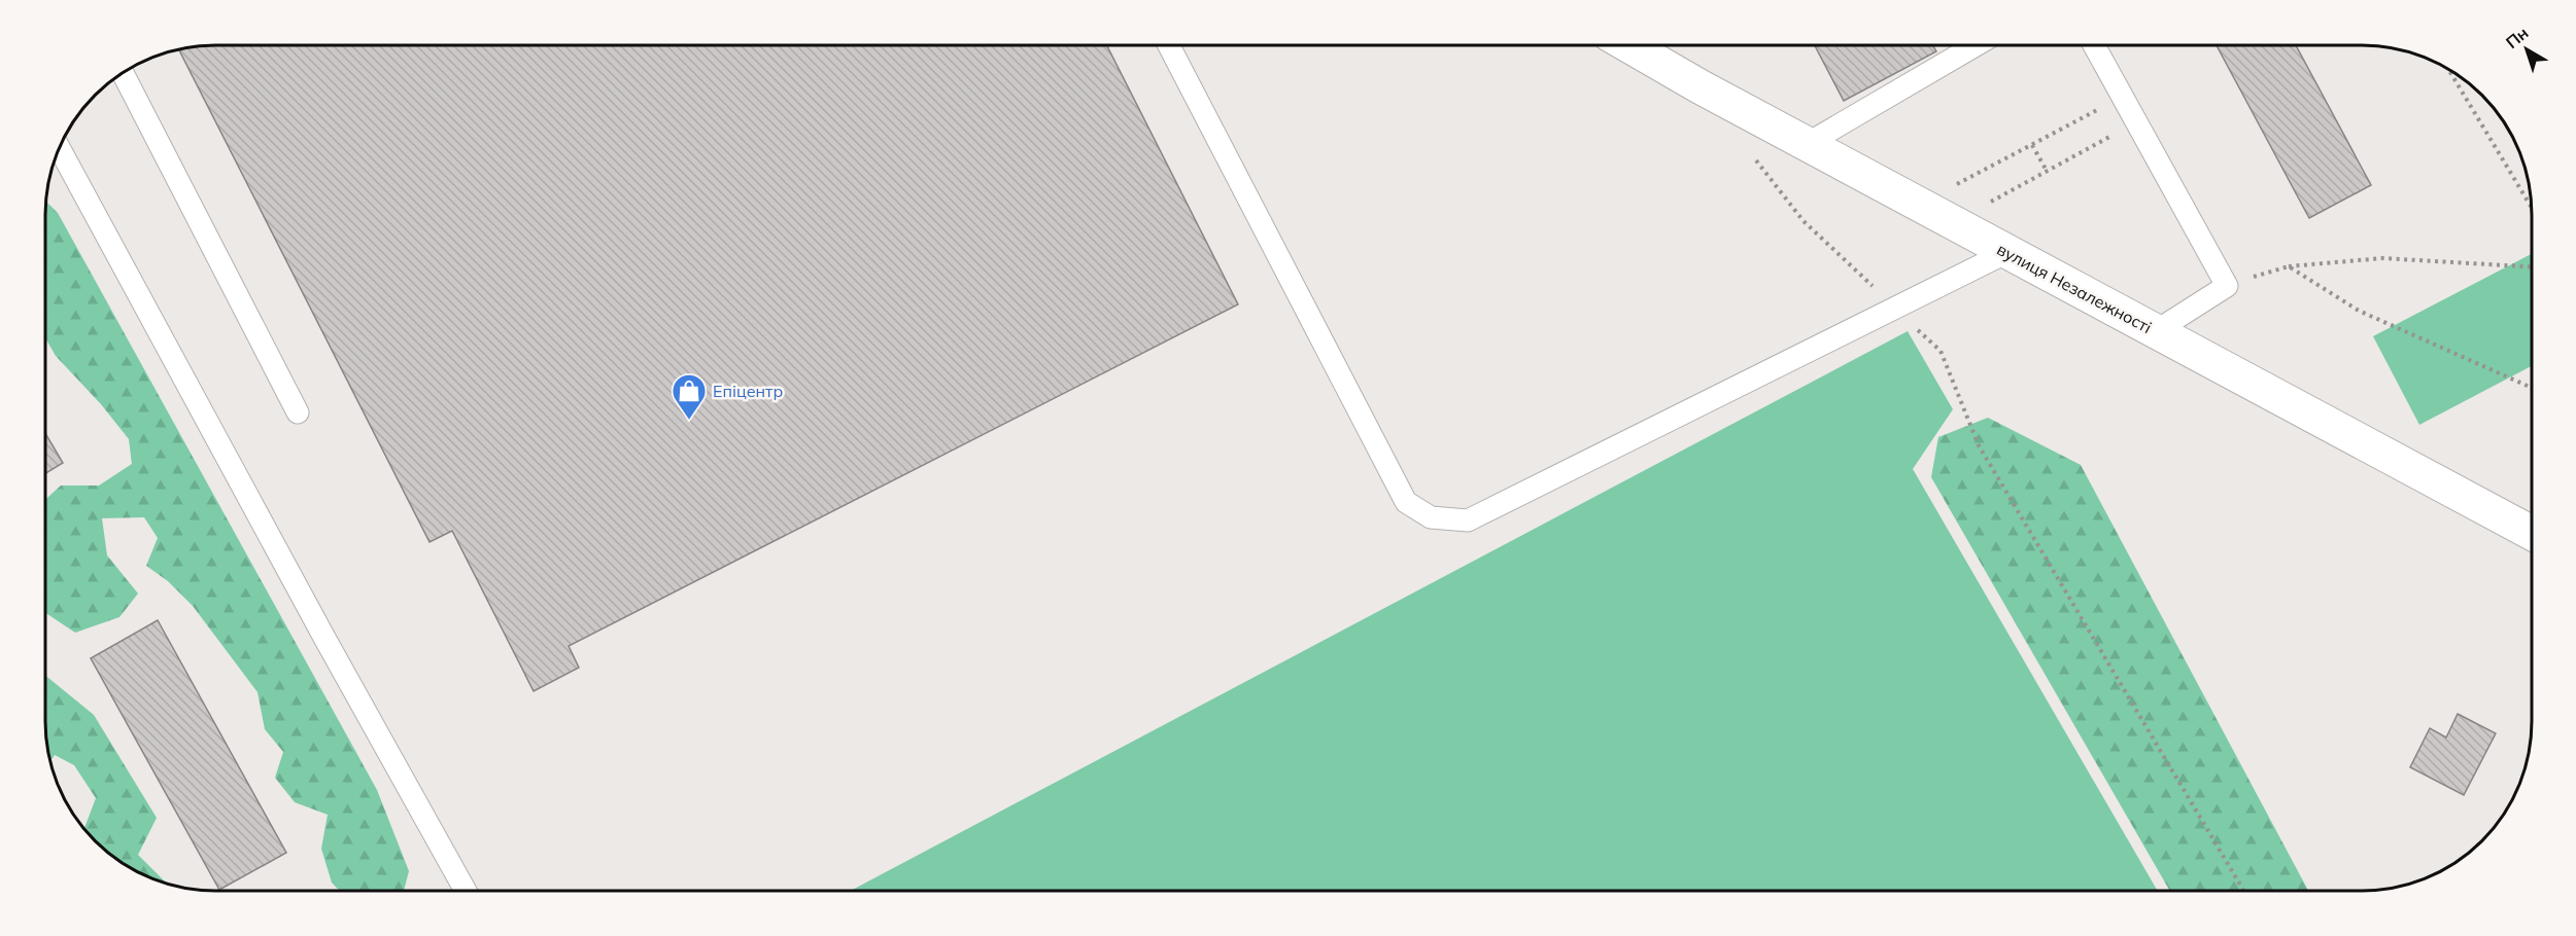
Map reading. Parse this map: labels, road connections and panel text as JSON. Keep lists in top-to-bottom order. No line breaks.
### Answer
{"streets":{"street":["вулиця Незалежності"]},"places":{"shop":["Епіцентр"]},"north":"top left"}
